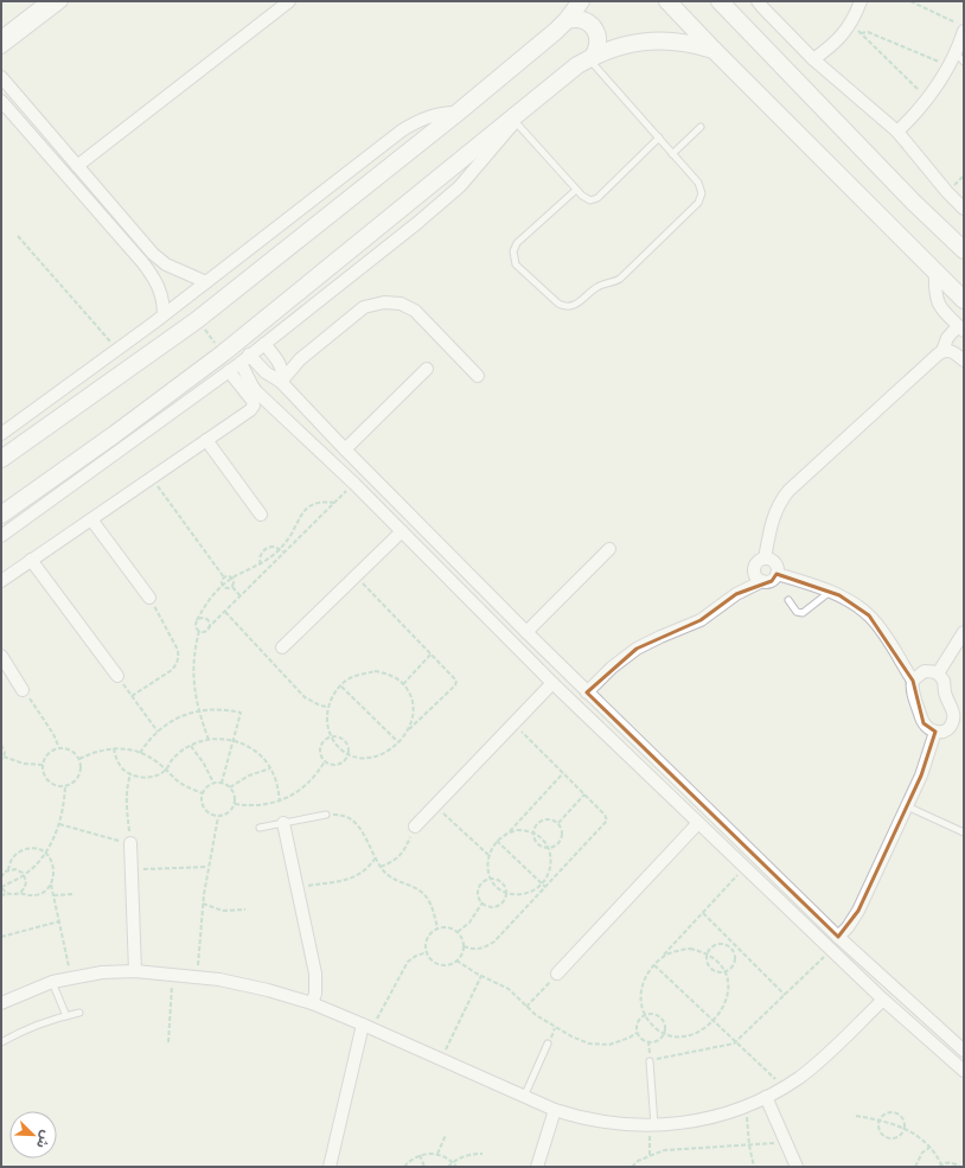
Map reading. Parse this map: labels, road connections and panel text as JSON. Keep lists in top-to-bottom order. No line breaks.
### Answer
{"north":"bottom right"}
